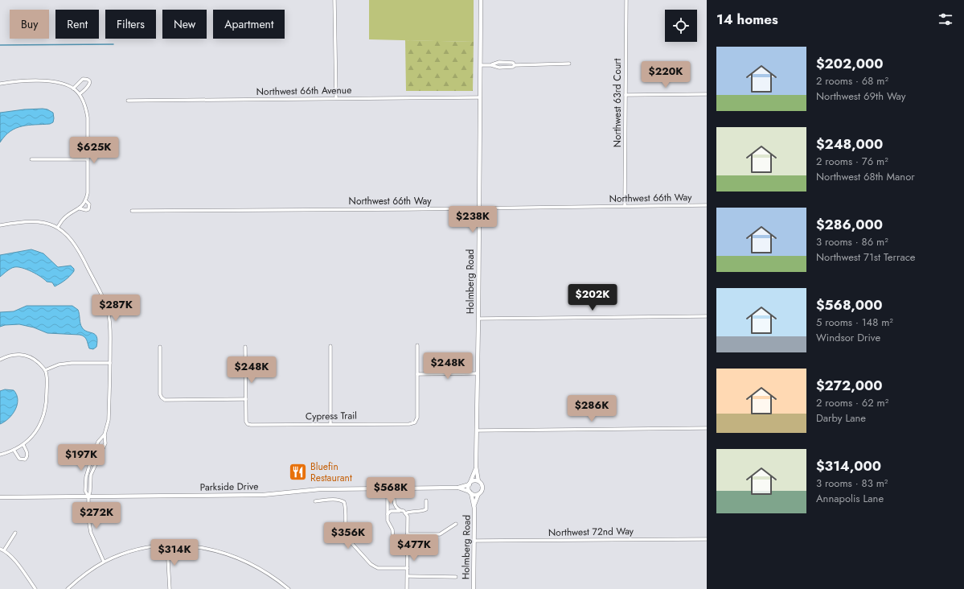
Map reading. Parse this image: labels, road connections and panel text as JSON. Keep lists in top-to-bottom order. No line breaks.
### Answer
{"streets":{"street":["Northwest 66th Avenue","Northwest 63rd Court","Northwest 66th Way","Holmberg Road","Cypress Trail","Parkside Drive","Northwest 72nd Way"]},"crossings":[["Northwest 66th Avenue","Holmberg Road"],["Northwest 63rd Court","Northwest 66th Way"],["Northwest 66th Way","Holmberg Road"],["Holmberg Road","Parkside Drive"],["Holmberg Road","Northwest 72nd Way"]],"places":{"restaurant":["Bluefin Restaurant"]},"page":{"heading":"14 homes","chip":["Buy","Rent","Filters","New","Apartment"],"list":[{"name":"$202,000","note":"2 rooms · 68 m² · Northwest 69th Way"},{"name":"$248,000","note":"2 rooms · 76 m² · Northwest 68th Manor"},{"name":"$286,000","note":"3 rooms · 86 m² · Northwest 71st Terrace"},{"name":"$568,000","note":"5 rooms · 148 m² · Windsor Drive"},{"name":"$272,000","note":"2 rooms · 62 m² · Darby Lane"},{"name":"$314,000","note":"3 rooms · 83 m² · Annapolis Lane"}],"price":["$220K","$625K","$238K","$202K","$287K","$248K","$248K","$286K","$197K","$568K","$272K","$356K","$477K","$314K"]}}
